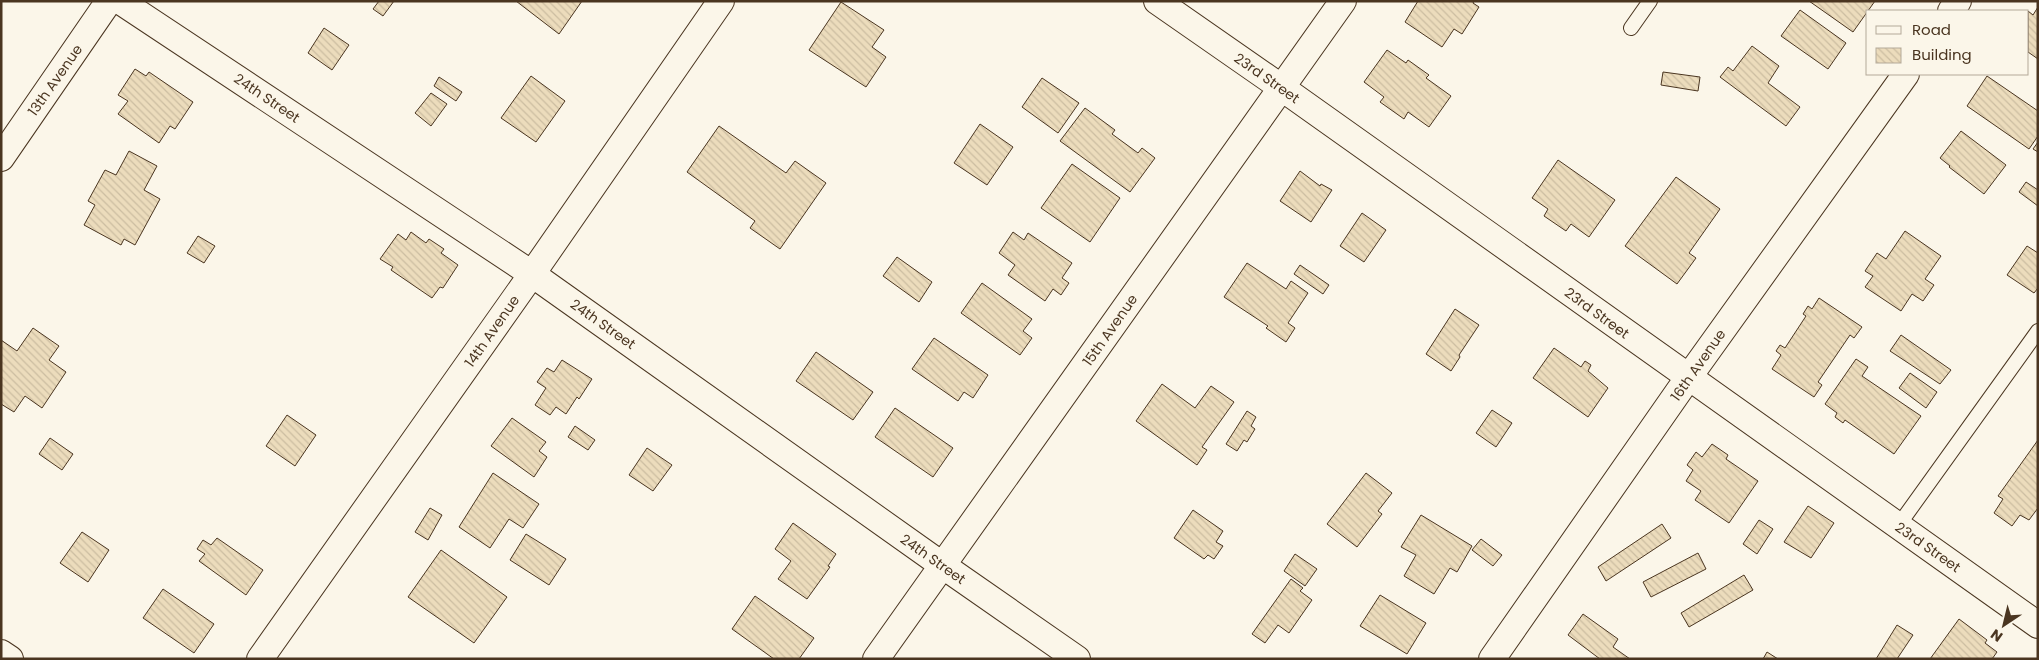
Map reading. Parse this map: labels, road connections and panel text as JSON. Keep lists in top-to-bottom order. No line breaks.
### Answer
{"streets":{"street":["23rd Street","13th Avenue","24th Street","15th Avenue","14th Avenue","16th Avenue"]},"crossings":[["23rd Street","15th Avenue"],["23rd Street","16th Avenue"],["24th Street","15th Avenue"],["24th Street","14th Avenue"]],"legend":["Road","Building"],"north":"bottom left"}
